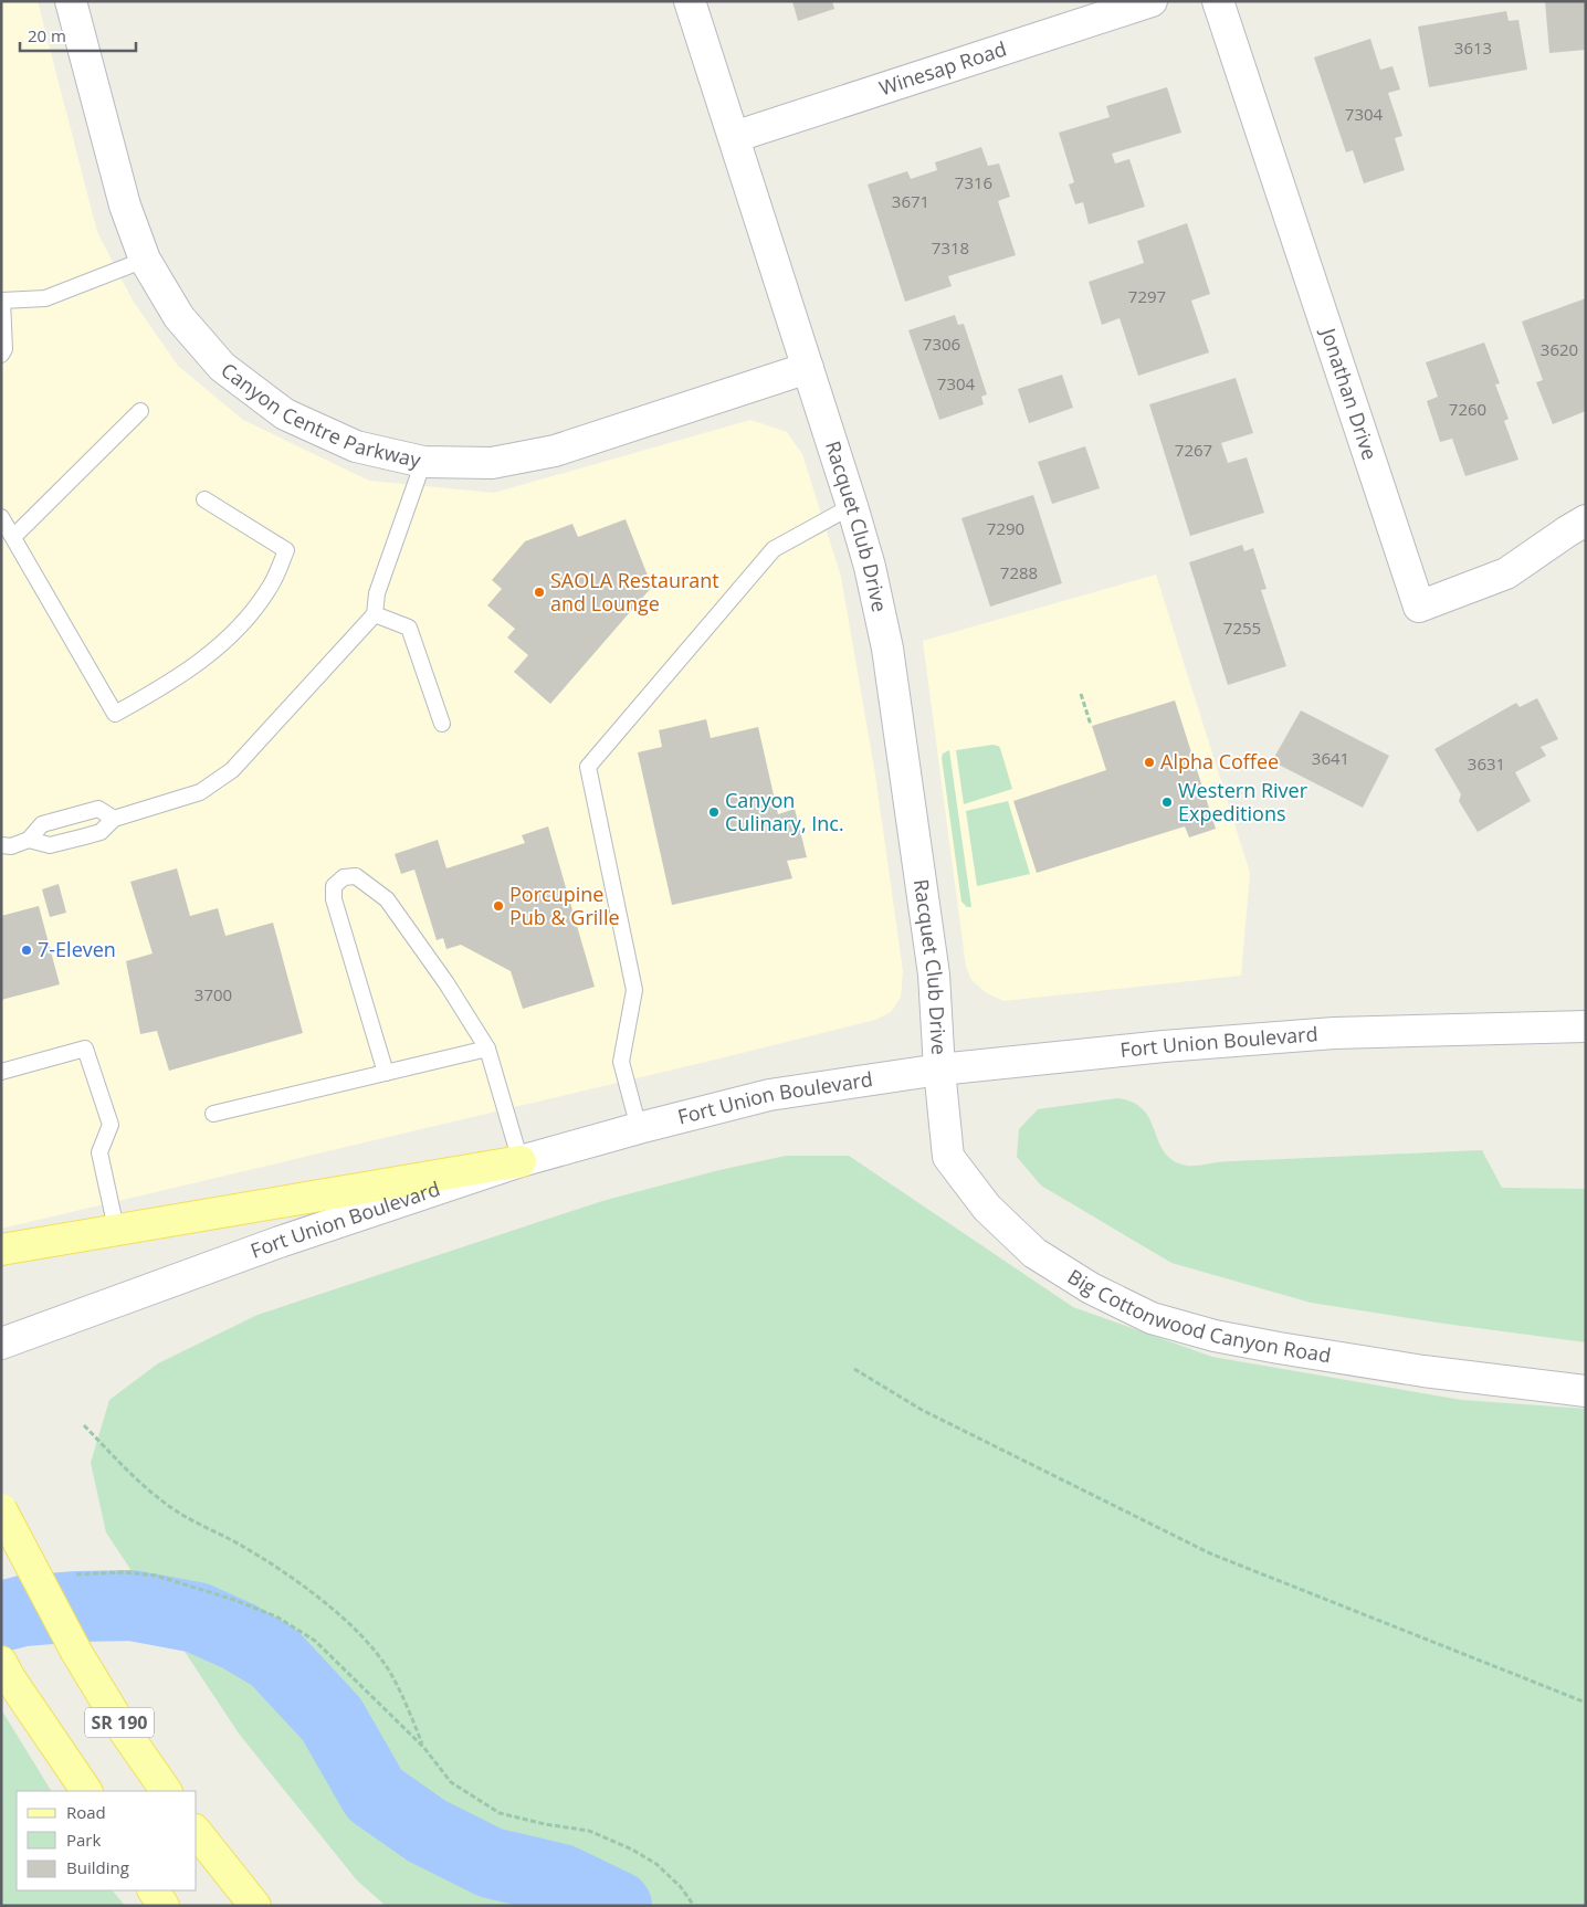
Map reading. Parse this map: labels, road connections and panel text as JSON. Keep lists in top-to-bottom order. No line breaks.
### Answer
{"streets":{"main road":["SR 190"],"street":["Winesap Road","Jonathan Drive","Canyon Centre Parkway","Racquet Club Drive","Fort Union Boulevard","Big Cottonwood Canyon Road"]},"crossings":[["Winesap Road","Racquet Club Drive"],["Canyon Centre Parkway","Racquet Club Drive"],["Racquet Club Drive","Fort Union Boulevard"],["Racquet Club Drive","Big Cottonwood Canyon Road"],["Fort Union Boulevard","Big Cottonwood Canyon Road"]],"places":["SAOLA Restaurant and Lounge","Alpha Coffee","Western River Expeditions","Canyon Culinary, Inc.","Porcupine Pub & Grille","7-Eleven"],"house_numbers":["3613","7304","7316","3671","7318","7297","7306","3620","7304","7260","7267","7290","7288","7255","3641","3631","3700"],"legend":["Road","Park","Building"],"scale_bar":"20 m"}
